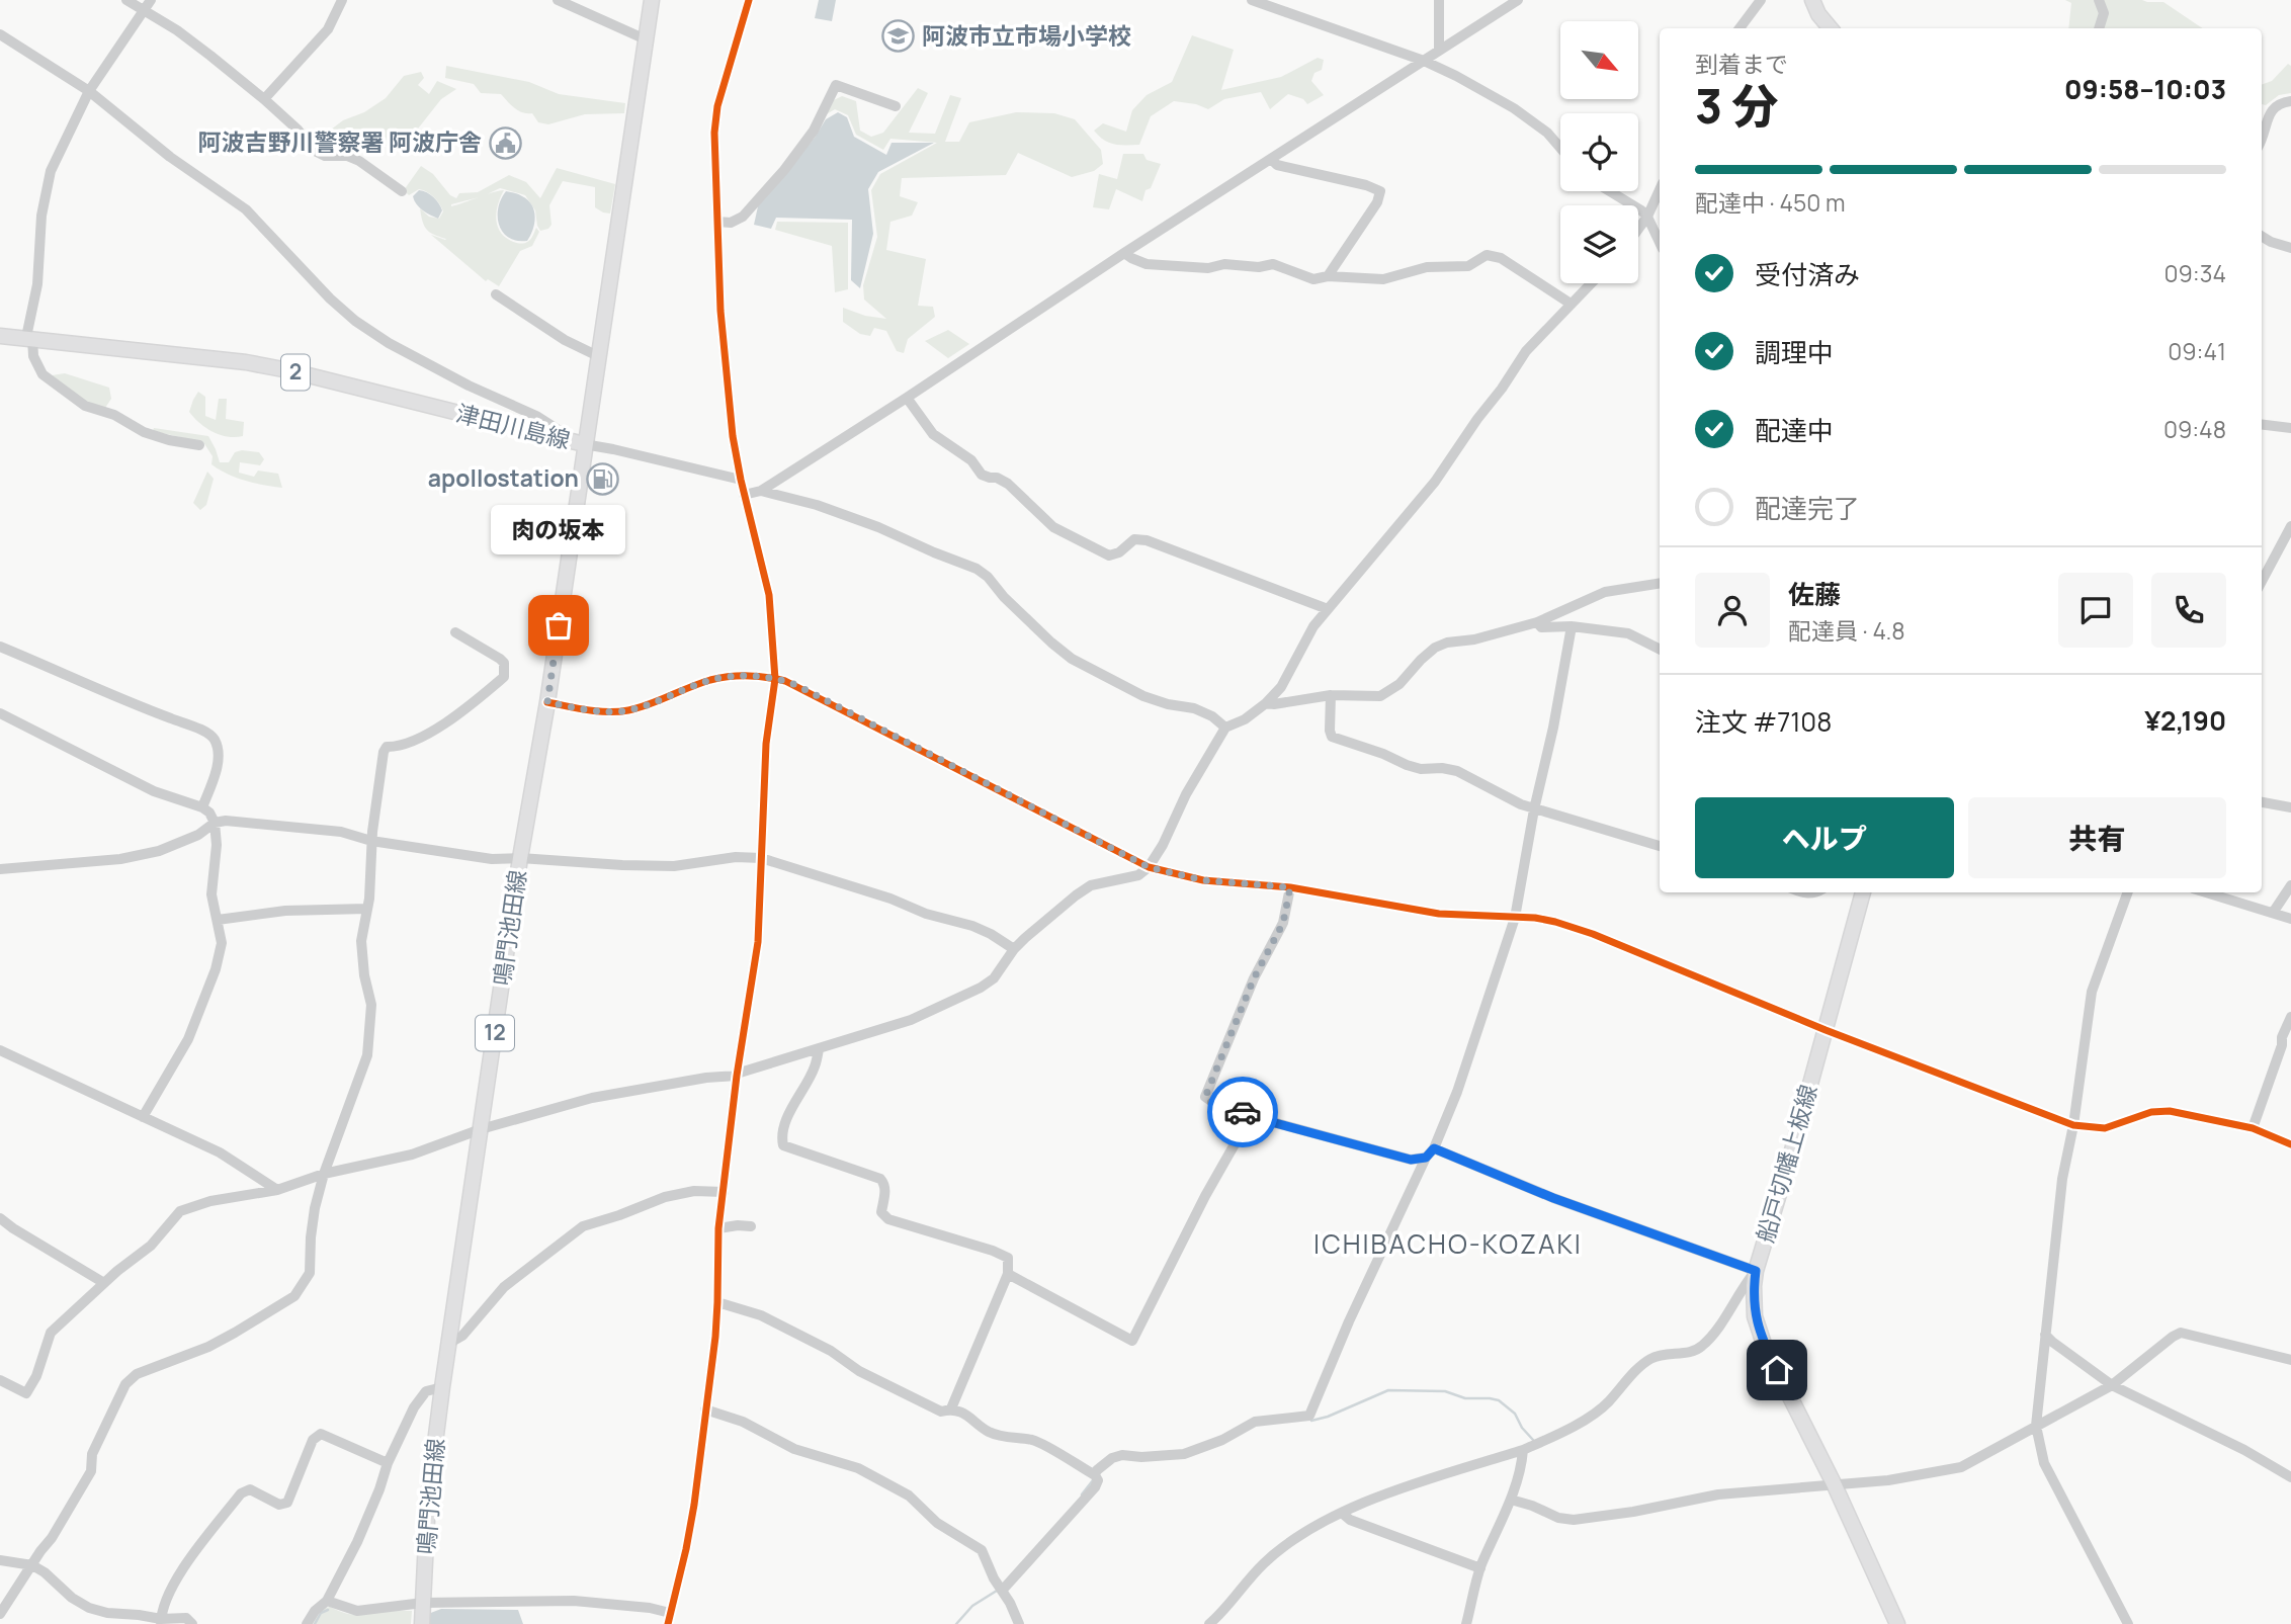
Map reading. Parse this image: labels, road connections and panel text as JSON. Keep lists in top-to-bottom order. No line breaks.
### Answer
{"streets":{"main road":["2","津田川島線","鳴門池田線","12","船戸切幡上板線"]},"crossings":[["津田川島線","鳴門池田線"]],"districts":["ICHIBACHO-KOZAKI"],"places":{"school or university":["阿波市立市場小学校"],"public building":["阿波吉野川警察署 阿波庁舎"],"fuel station":["apollostation"],"other":["肉の坂本"]},"north":"bottom right","page":{"heading":["3 分","到着まで","09:58–10:03"],"panel":["佐藤","配達員 · 4.8","注文 #7108","¥2,190"],"bar":"配達中 · 450 m","list":[["受付済み","09:34"],["調理中","09:41"],["配達中","09:48"],"配達完了"],"bubble":"肉の坂本","buttons":["ヘルプ","共有"]}}
